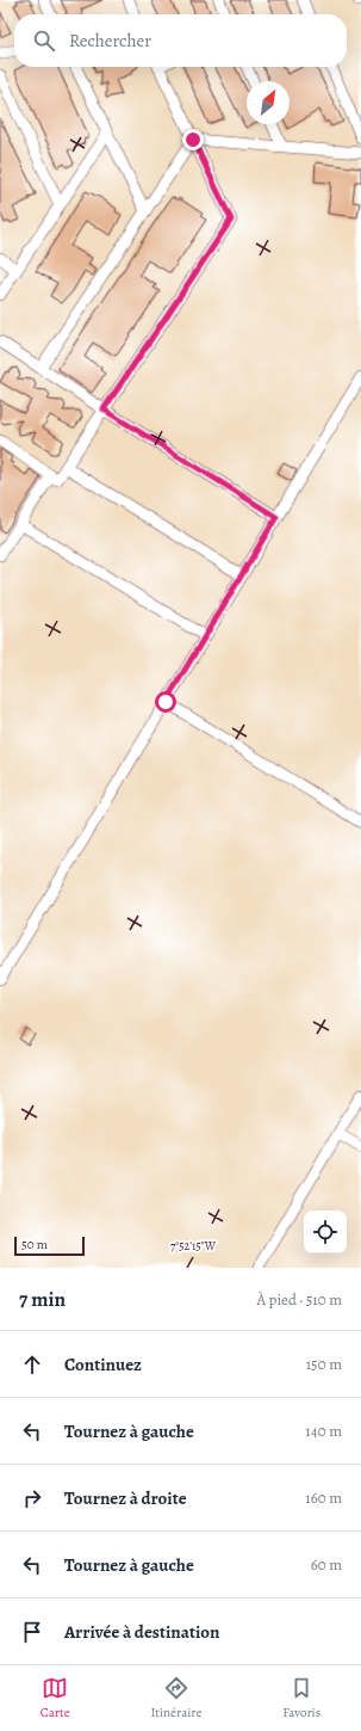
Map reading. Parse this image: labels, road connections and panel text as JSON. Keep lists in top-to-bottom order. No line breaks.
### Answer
{"scale_bar":"50 m","north":"top right","page":{"search":"Rechercher","scale":"50 m","heading":["7 min","À pied · 510 m"],"list":[["Continuez","150 m"],["Tournez à gauche","140 m"],["Tournez à droite","160 m"],["Tournez à gauche","60 m"],"Arrivée à destination"],"nav":["Carte","Itinéraire","Favoris"]},"coordinates":["7°52'15\"W"]}
